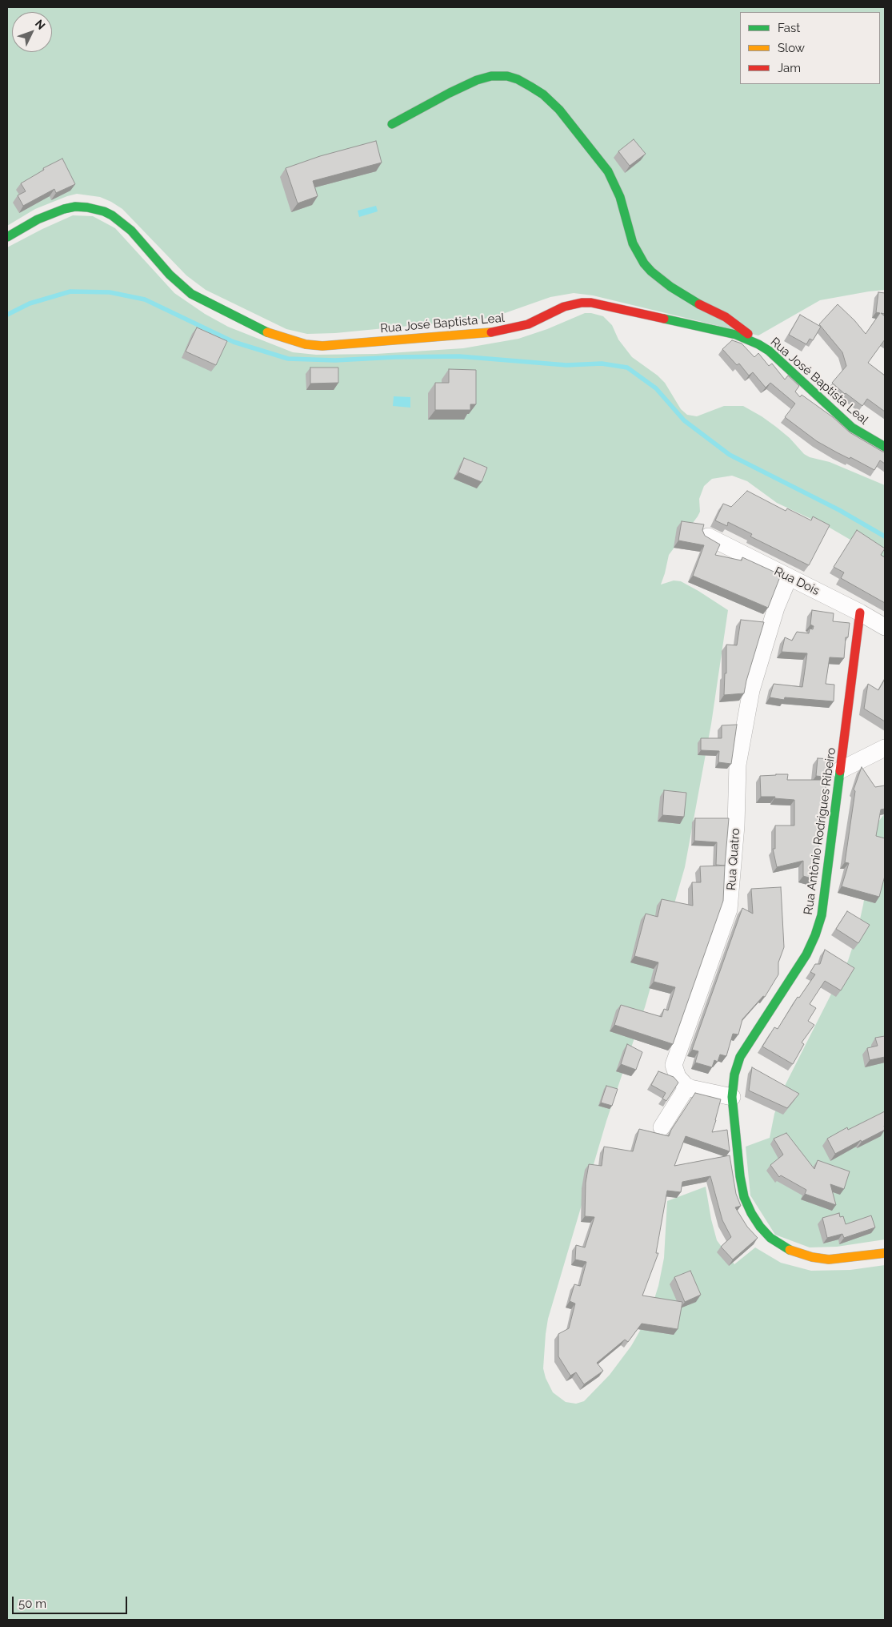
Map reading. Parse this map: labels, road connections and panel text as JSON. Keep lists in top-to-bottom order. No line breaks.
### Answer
{"streets":{"street":["Rua José Baptista Leal","Rua Dois","Rua Antônio Rodrigues Ribeiro","Rua Quatro"]},"crossings":[["Rua Dois","Rua Antônio Rodrigues Ribeiro"],["Rua Dois","Rua Quatro"]],"legend":["Fast","Slow","Jam"],"scale_bar":"50 m","north":"top right"}
